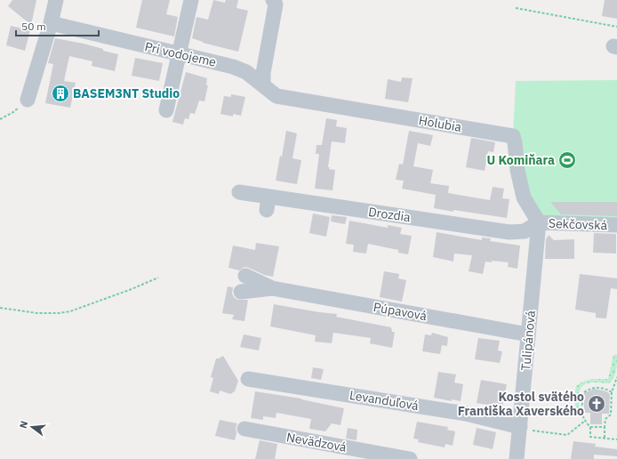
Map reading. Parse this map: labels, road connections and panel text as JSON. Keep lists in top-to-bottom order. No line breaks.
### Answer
{"streets":{"street":["Pri vodojeme","Holubia","Drozdia","Sekčovská","Púpavová","Tulipánová","Levanduľová","Nevädzová"]},"crossings":[["Pri vodojeme","Holubia"],["Holubia","Drozdia"],["Holubia","Sekčovská"],["Holubia","Tulipánová"],["Drozdia","Sekčovská"],["Drozdia","Tulipánová"],["Sekčovská","Tulipánová"],["Púpavová","Tulipánová"],["Tulipánová","Levanduľová"]],"places":{"building":["BASEM3NT Studio"],"sports":["U Komiňara"],"church":["Kostol svätého Františka Xaverského"]},"scale_bar":"50 m","north":"left"}
